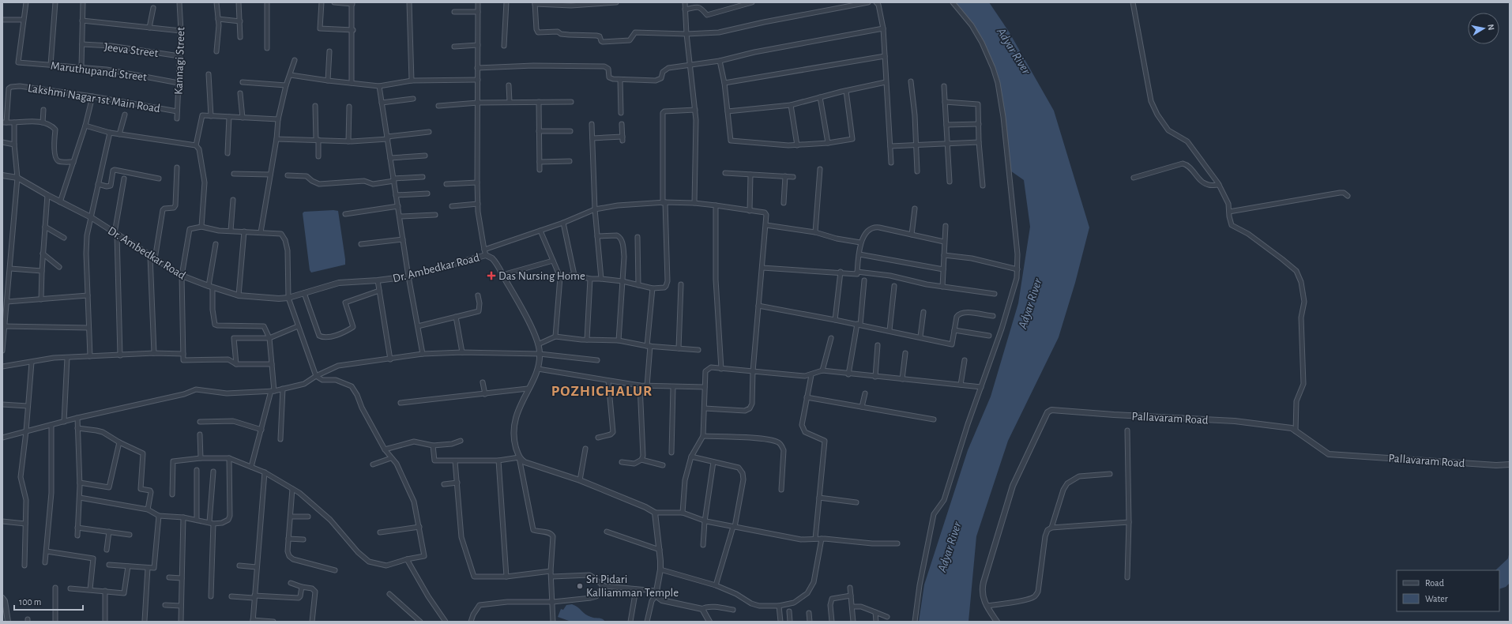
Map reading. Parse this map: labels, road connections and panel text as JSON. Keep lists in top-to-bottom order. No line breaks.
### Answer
{"streets":{"street":["Jeeva Street","Kannagi Street","Maruthupandi Street","Lakshmi Nagar 1st Main Road","Dr. Ambedkar Road","Pallavaram Road"]},"crossings":[["Jeeva Street","Kannagi Street"],["Kannagi Street","Maruthupandi Street"],["Kannagi Street","Lakshmi Nagar 1st Main Road"]],"districts":["POZHICHALUR"],"water":["Adyar River"],"places":{"health":["Das Nursing Home"],"other":["Sri Pidari Kalliamman Temple"]},"legend":["Road","Water"],"scale_bar":"100 m","north":"right"}
